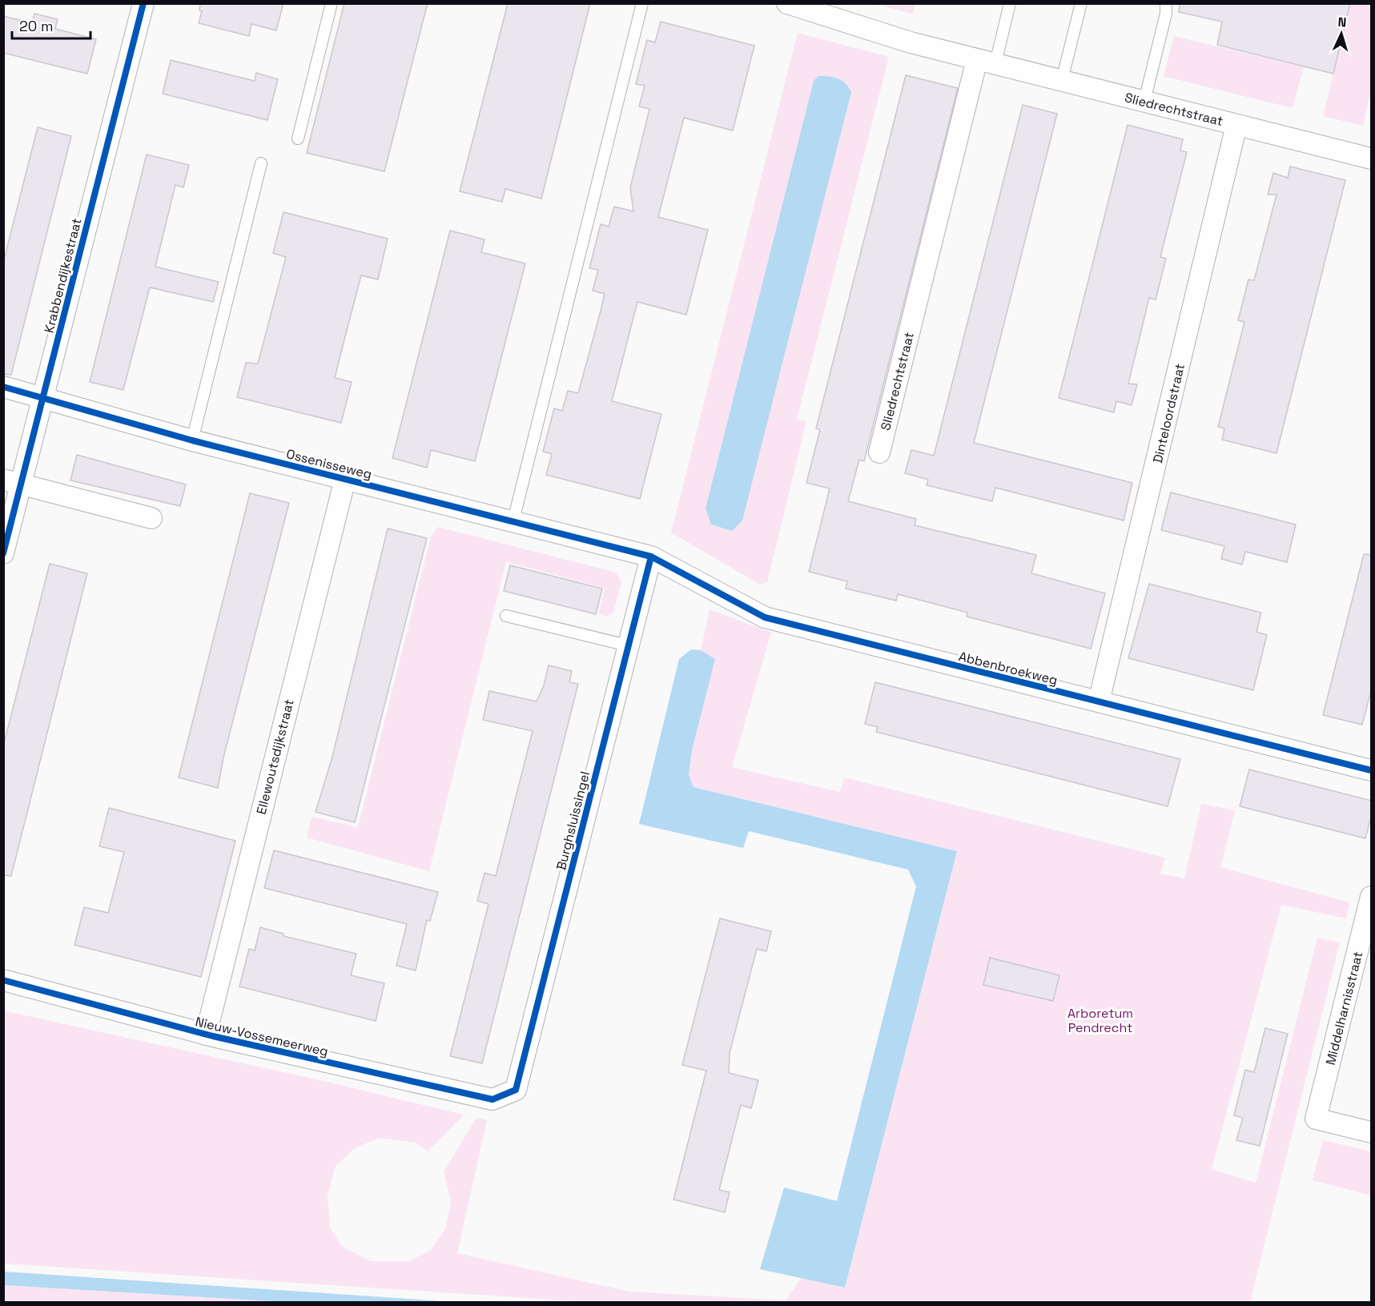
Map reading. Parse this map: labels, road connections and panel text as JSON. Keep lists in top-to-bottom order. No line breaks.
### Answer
{"streets":{"street":["Sliedrechtstraat","Krabbendijkestraat","Dinteloordstraat","Ossenisseweg","Abbenbroekweg","Ellewoutsdijkstraat","Burghsluissingel","Middelharnisstraat","Nieuw-Vossemeerweg"]},"crossings":[["Sliedrechtstraat","Dinteloordstraat"],["Krabbendijkestraat","Ossenisseweg"],["Dinteloordstraat","Abbenbroekweg"],["Ossenisseweg","Abbenbroekweg"],["Ossenisseweg","Ellewoutsdijkstraat"],["Ossenisseweg","Burghsluissingel"],["Abbenbroekweg","Burghsluissingel"],["Ellewoutsdijkstraat","Nieuw-Vossemeerweg"],["Burghsluissingel","Nieuw-Vossemeerweg"]],"parks":["Arboretum Pendrecht"],"scale_bar":"20 m","north":"top"}
